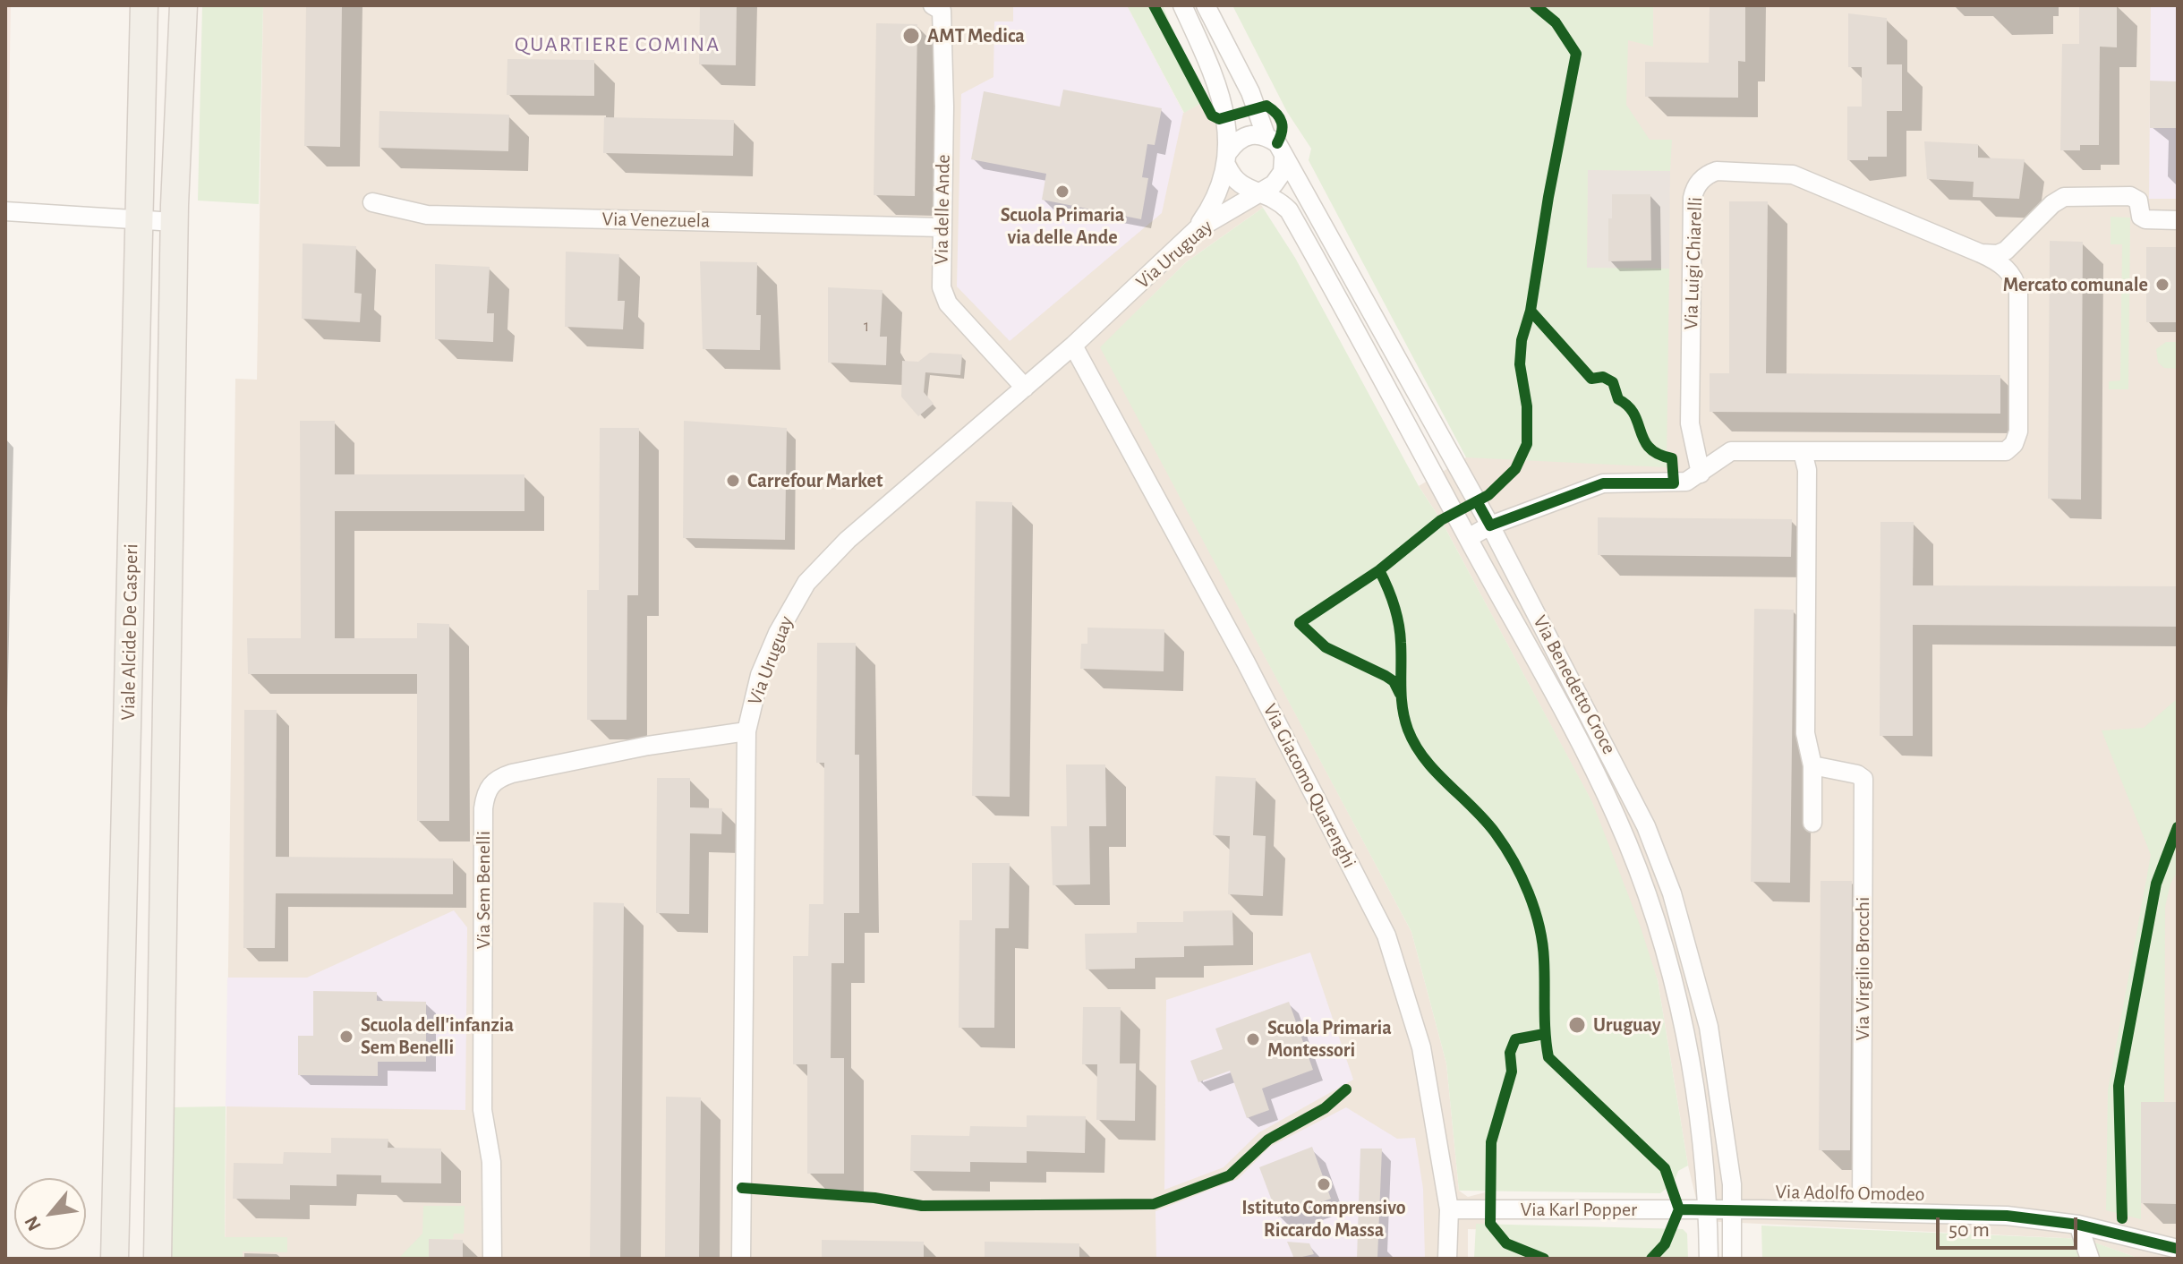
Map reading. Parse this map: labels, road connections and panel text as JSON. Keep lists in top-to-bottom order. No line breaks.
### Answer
{"streets":{"main road":["Viale Alcide De Gasperi"],"street":["Via delle Ande","Via Venezuela","Via Uruguay","Via Luigi Chiarelli","Via Benedetto Croce","Via Giacomo Quarenghi","Via Sem Benelli","Via Virgilio Brocchi","Via Adolfo Omodeo","Via Karl Popper"]},"crossings":[["Via delle Ande","Via Venezuela"],["Via delle Ande","Via Uruguay"],["Via Uruguay","Via Benedetto Croce"],["Via Uruguay","Via Giacomo Quarenghi"],["Via Uruguay","Via Sem Benelli"],["Via Luigi Chiarelli","Via Benedetto Croce"],["Via Benedetto Croce","Via Adolfo Omodeo"],["Via Benedetto Croce","Via Karl Popper"],["Via Giacomo Quarenghi","Via Karl Popper"],["Via Virgilio Brocchi","Via Adolfo Omodeo"],["Via Adolfo Omodeo","Via Karl Popper"]],"districts":["QUARTIERE COMINA"],"places":["AMT Medica","Scuola Primaria via delle Ande","Mercato comunale","Carrefour Market","Uruguay","Scuola dell'infanzia Sem Benelli","Scuola Primaria Montessori","Istituto Comprensivo Riccardo Massa"],"house_numbers":["1"],"scale_bar":"50 m","north":"bottom left"}
